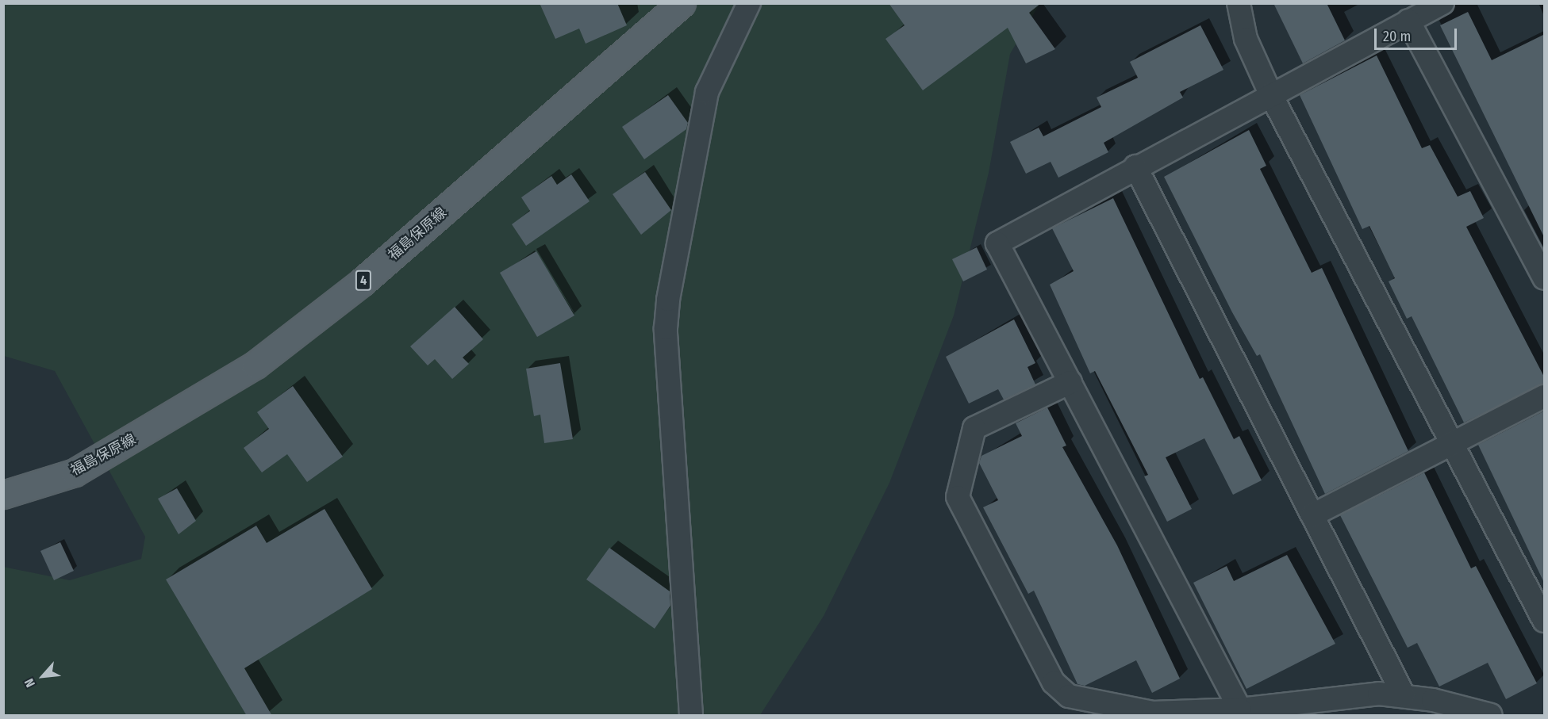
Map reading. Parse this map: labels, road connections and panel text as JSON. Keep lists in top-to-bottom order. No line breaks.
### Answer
{"streets":{"main road":["福島保原線","4"]},"scale_bar":"20 m","north":"bottom left"}
